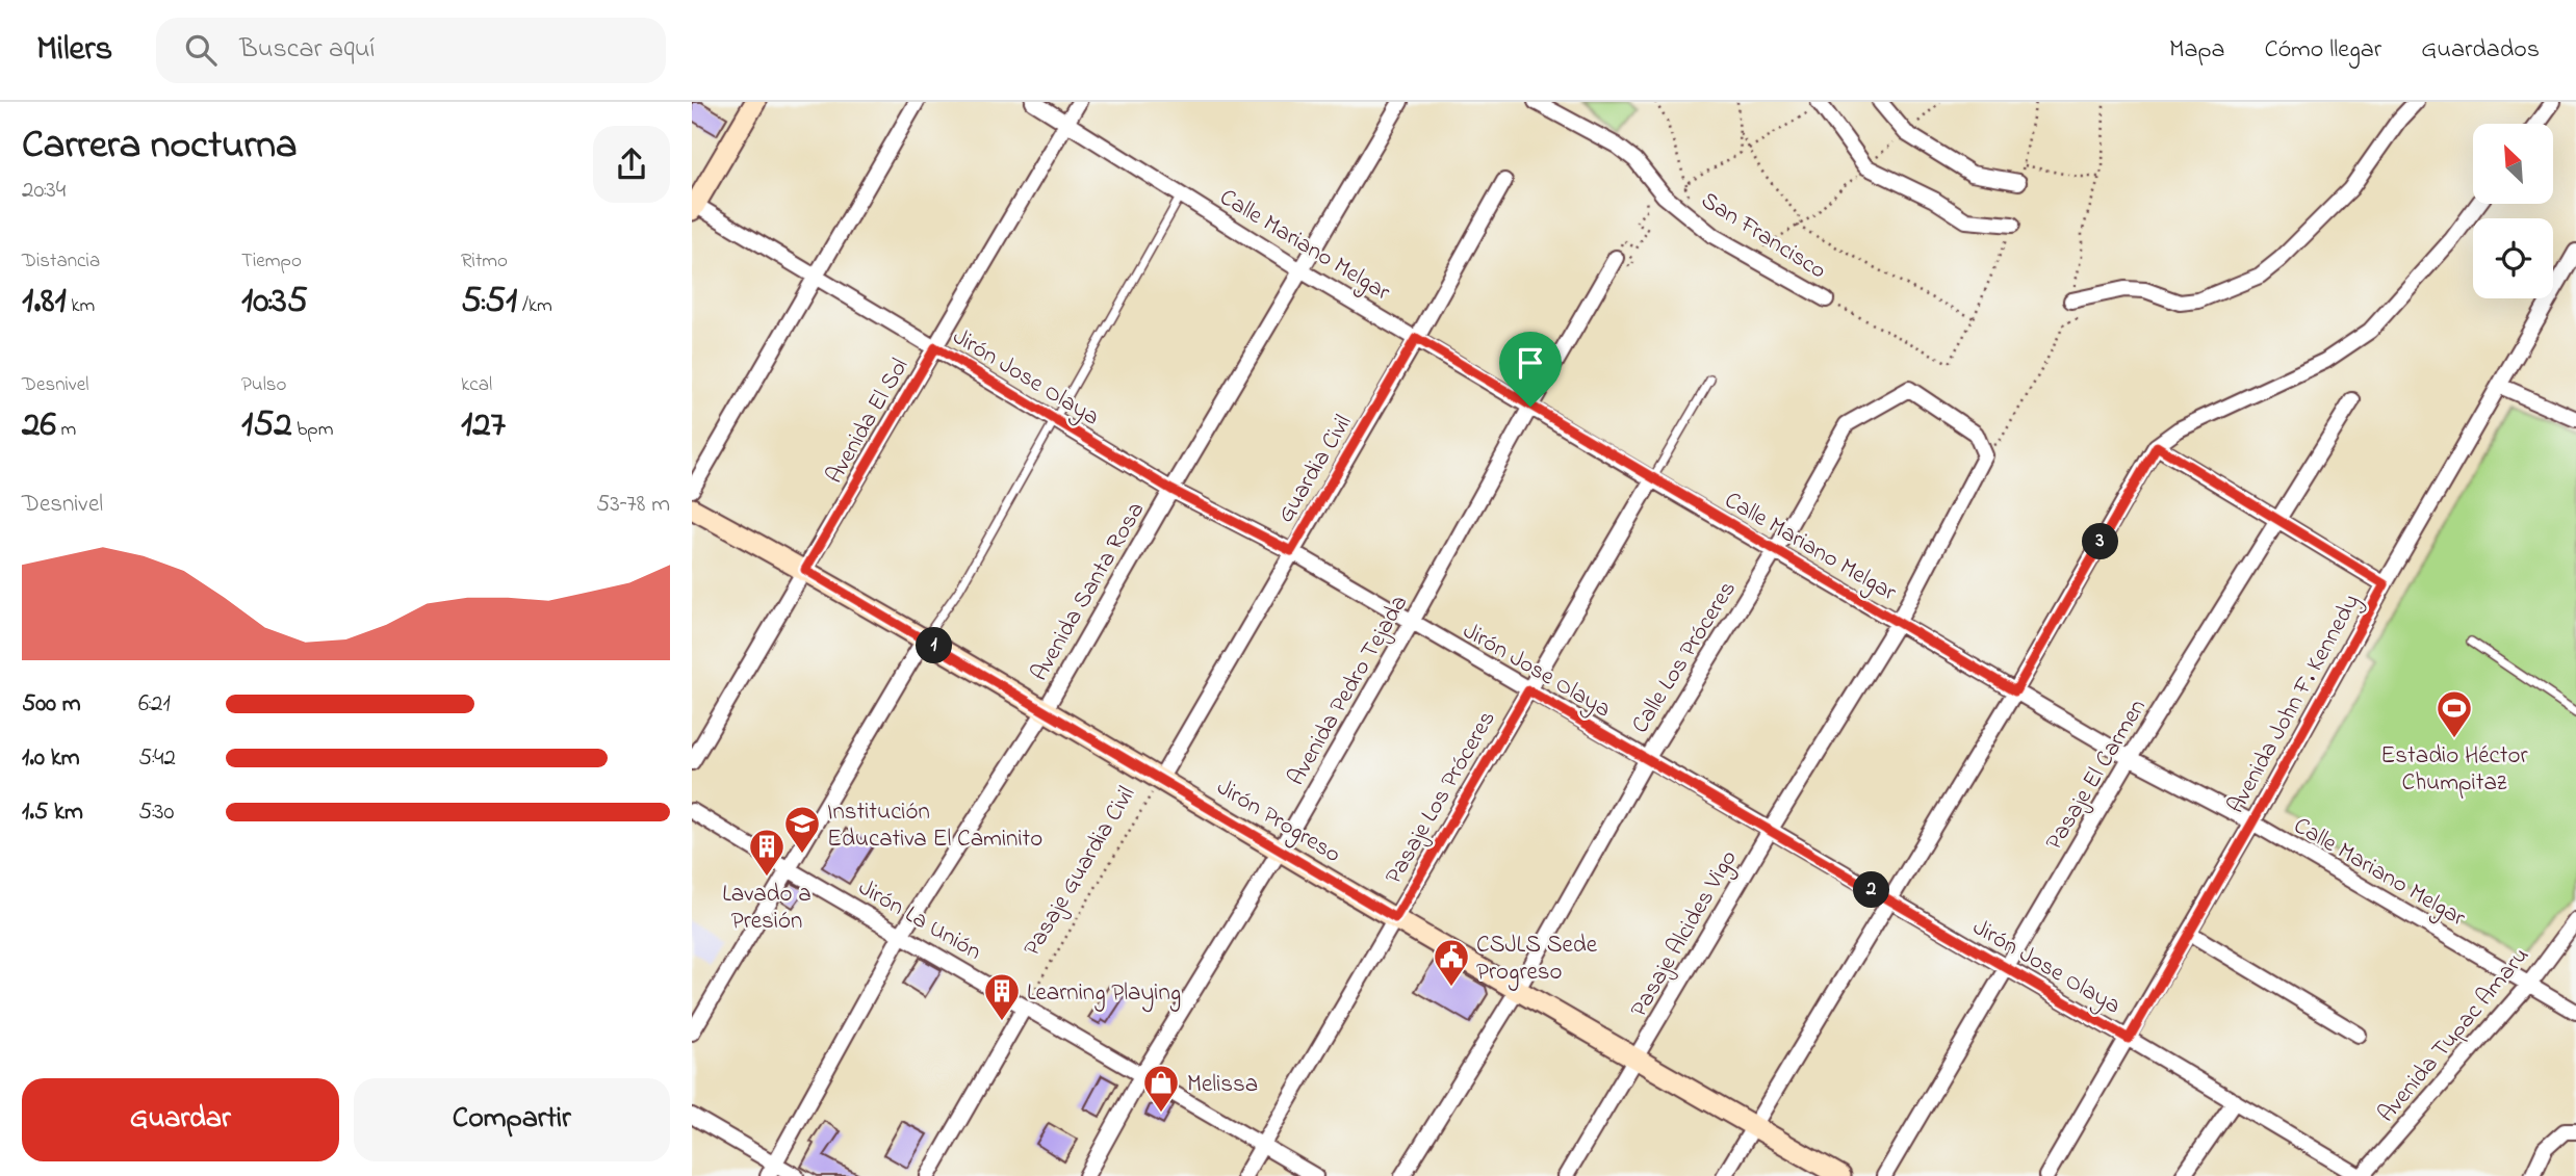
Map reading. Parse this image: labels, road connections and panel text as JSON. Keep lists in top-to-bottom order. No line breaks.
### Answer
{"streets":{"street":["San Francisco","Calle Mariano Melgar","Jirón Jose Olaya","Avenida El Sol","Guardia Civil","Avenida Santa Rosa","Calle Los Próceres","Avenida Pedro Tejada","Avenida John F. Kennedy","Pasaje El Carmen","Pasaje Los Próceres","Jirón Progreso","Jirón La Unión","Pasaje Alcides Vigo","Avenida Tupac Amaru"],"path":["Pasaje Guardia Civil"]},"crossings":[["Calle Mariano Melgar","Avenida El Sol"],["Calle Mariano Melgar","Guardia Civil"],["Calle Mariano Melgar","Avenida Santa Rosa"],["Calle Mariano Melgar","Calle Los Próceres"],["Calle Mariano Melgar","Avenida Pedro Tejada"],["Calle Mariano Melgar","Avenida John F. Kennedy"],["Calle Mariano Melgar","Pasaje El Carmen"],["Calle Mariano Melgar","Pasaje Los Próceres"],["Calle Mariano Melgar","Pasaje Alcides Vigo"],["Calle Mariano Melgar","Avenida Tupac Amaru"],["Jirón Jose Olaya","Avenida El Sol"],["Jirón Jose Olaya","Guardia Civil"],["Jirón Jose Olaya","Avenida Santa Rosa"],["Jirón Jose Olaya","Calle Los Próceres"],["Jirón Jose Olaya","Avenida Pedro Tejada"],["Jirón Jose Olaya","Avenida John F. Kennedy"],["Jirón Jose Olaya","Pasaje El Carmen"],["Jirón Jose Olaya","Pasaje Los Próceres"],["Jirón Jose Olaya","Pasaje Alcides Vigo"],["Jirón Jose Olaya","Avenida Tupac Amaru"],["Avenida El Sol","Jirón Progreso"],["Guardia Civil","Jirón Progreso"],["Guardia Civil","Pasaje Guardia Civil"],["Avenida Santa Rosa","Jirón Progreso"],["Avenida Santa Rosa","Jirón La Unión"],["Calle Los Próceres","Jirón Progreso"],["Calle Los Próceres","Pasaje Alcides Vigo"],["Avenida Pedro Tejada","Jirón Progreso"],["Avenida Pedro Tejada","Jirón La Unión"],["Pasaje Los Próceres","Jirón Progreso"],["Pasaje Los Próceres","Jirón La Unión"],["Jirón Progreso","Pasaje Guardia Civil"],["Jirón Progreso","Pasaje Alcides Vigo"],["Pasaje Guardia Civil","Jirón La Unión"]],"places":{"sports":["Estadio Héctor Chumpitaz"],"school or university":["Institución Educativa El Caminito"],"building":["Lavado a Presión","Learning Playing"],"public building":["CSJLS Sede Progreso"],"shop":["Melissa"]},"north":"top left","page":{"header":"Milers","search":"Buscar aquí","nav":["Mapa","Cómo llegar","Guardados"],"heading":["Carrera nocturna","20:34"],"stats":[["Distancia","1.81 km"],["Tiempo","10:35"],["Ritmo","5:51 /km"],["Desnivel","26 m"],["Pulso","152 bpm"],["kcal","127"]],"chart":["Desnivel","53–78 m"],"pins":["3","1","2"],"list":[{"name":"500 m","note":"6:21"},{"name":"1.0 km","note":"5:42"},{"name":"1.5 km","note":"5:30"}],"buttons":["Guardar","Compartir"]}}
